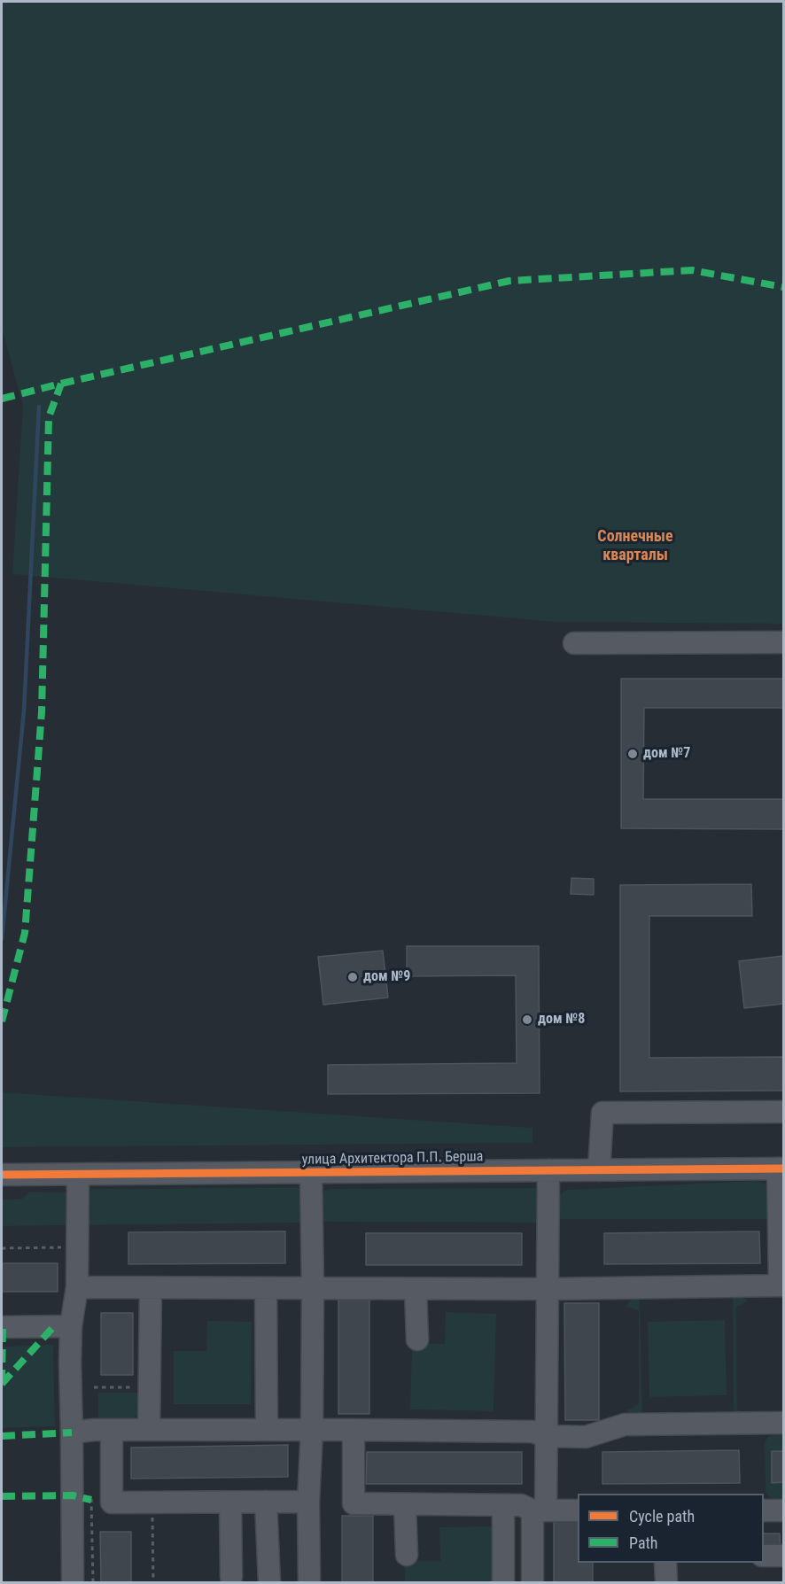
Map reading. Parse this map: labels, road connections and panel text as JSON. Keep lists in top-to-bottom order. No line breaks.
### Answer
{"streets":{"street":["улица Архитектора П.П. Берша"]},"districts":["Солнечные кварталы"],"places":["дом №7","дом №9","дом №8"],"legend":["Cycle path","Path"]}
